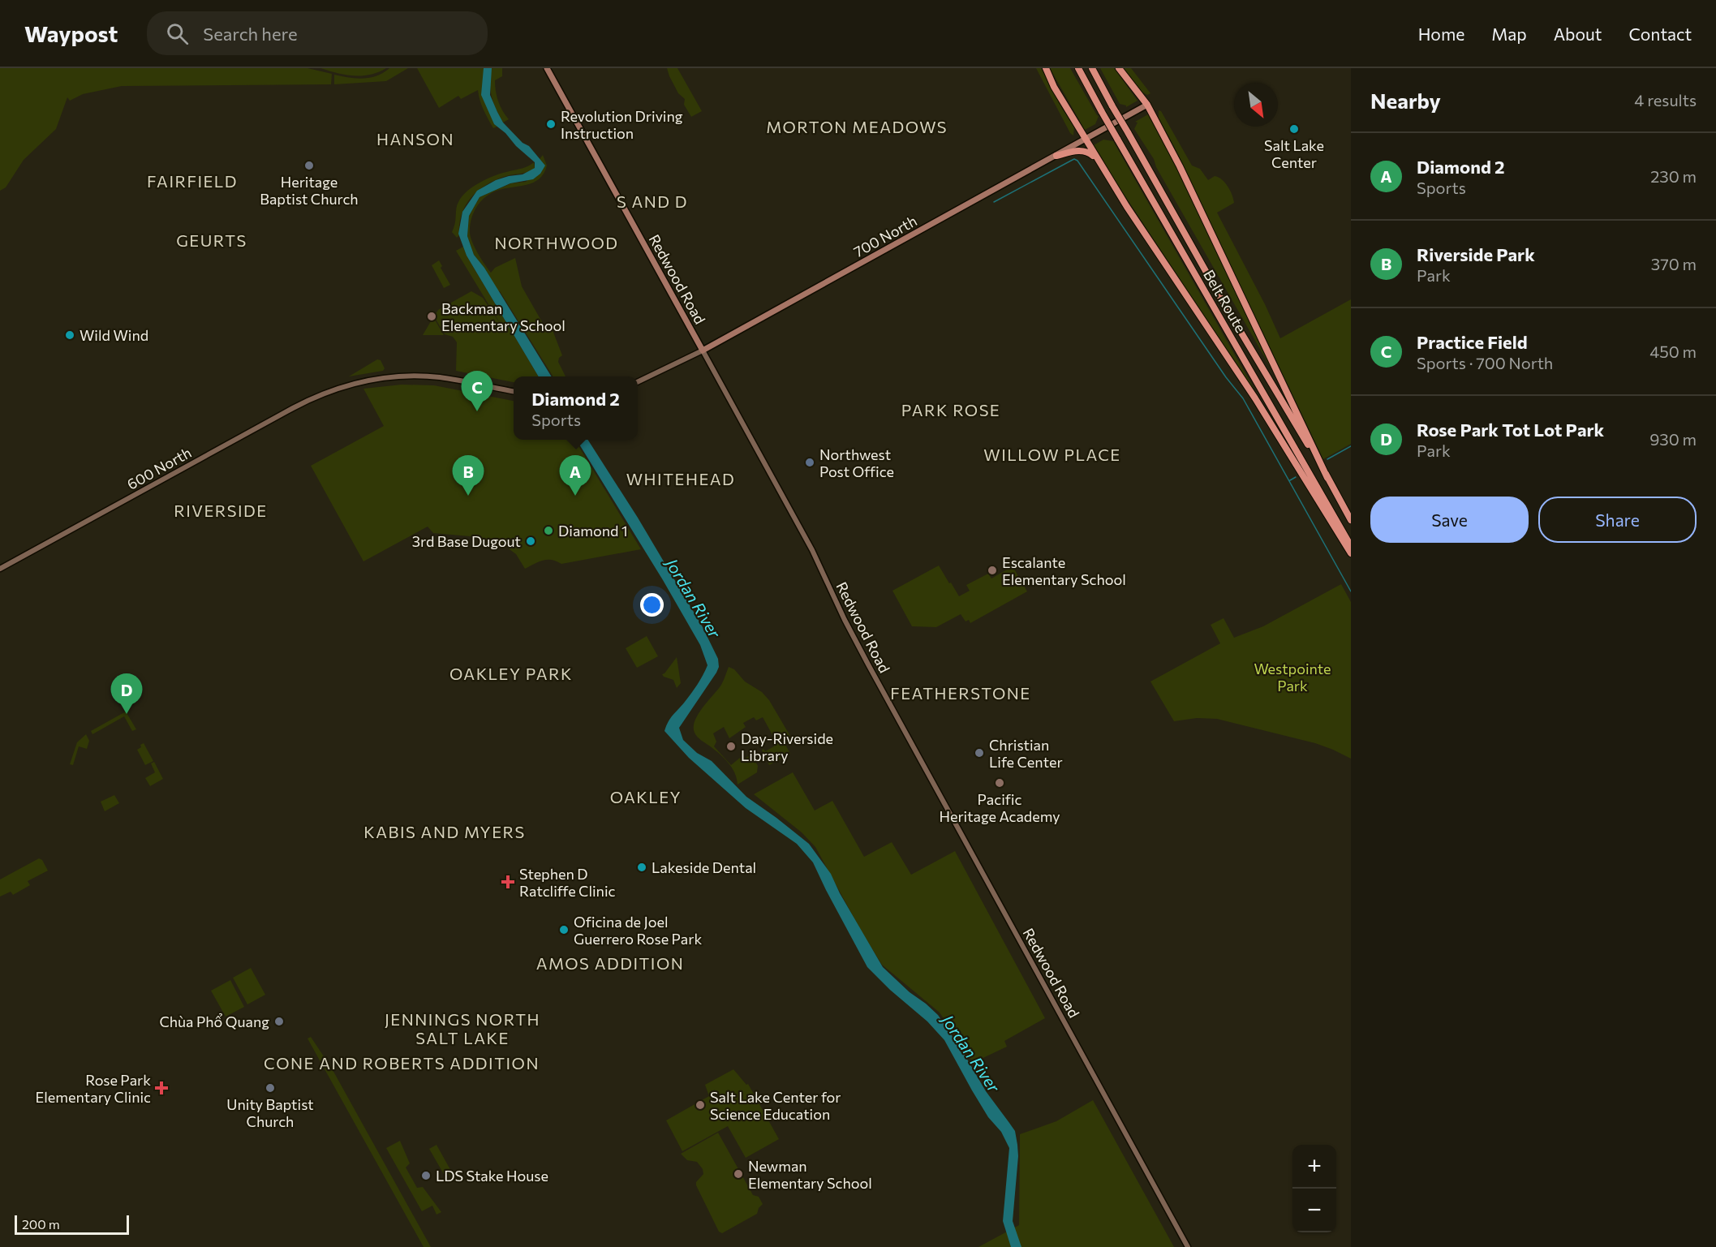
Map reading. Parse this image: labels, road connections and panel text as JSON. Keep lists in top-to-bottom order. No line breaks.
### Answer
{"streets":{"highway":["Belt Route"],"main road":["700 North","Redwood Road","600 North"]},"crossings":[["700 North","Redwood Road"]],"districts":["MORTON MEADOWS","HANSON","FAIRFIELD","S AND D","GEURTS","NORTHWOOD","PARK ROSE","WILLOW PLACE","WHITEHEAD","RIVERSIDE","OAKLEY PARK","FEATHERSTONE","OAKLEY","KABIS AND MYERS","AMOS ADDITION","JENNINGS NORTH SALT LAKE","CONE AND ROBERTS ADDITION"],"water":["Jordan River"],"parks":["Westpointe Park"],"places":{"other":["Revolution Driving Instruction","Salt Lake Center","Heritage Baptist Church","Backman Elementary School","Wild Wind","Northwest Post Office","Diamond 1","3rd Base Dugout","Escalante Elementary School","Day-Riverside Library","Christian Life Center","Pacific Heritage Academy","Lakeside Dental","Oficina de Joel Guerrero Rose Park","Chùa Phổ Quang","Unity Baptist Church","Salt Lake Center for Science Education","Newman Elementary School","LDS Stake House"],"health":["Stephen D Ratcliffe Clinic","Rose Park Elementary Clinic"]},"scale_bar":"200 m","north":"bottom right","page":{"header":"Waypost","search":"Search here","nav":["Home","Map","About","Contact"],"heading":["Nearby","4 results"],"list":[{"mark":"A","name":"Diamond 2","note":"Sports","value":"230 m"},{"mark":"B","name":"Riverside Park","note":"Park","value":"370 m"},{"mark":"C","name":"Practice Field","note":"Sports · 700 North","value":"450 m"},{"mark":"D","name":"Rose Park Tot Lot Park","note":"Park","value":"930 m"}],"pins":["C","A","B","D"],"popup":["Diamond 2","Sports"],"buttons":["Save","Share"],"map_buttons":["+","−"],"scale":"200 m"}}
